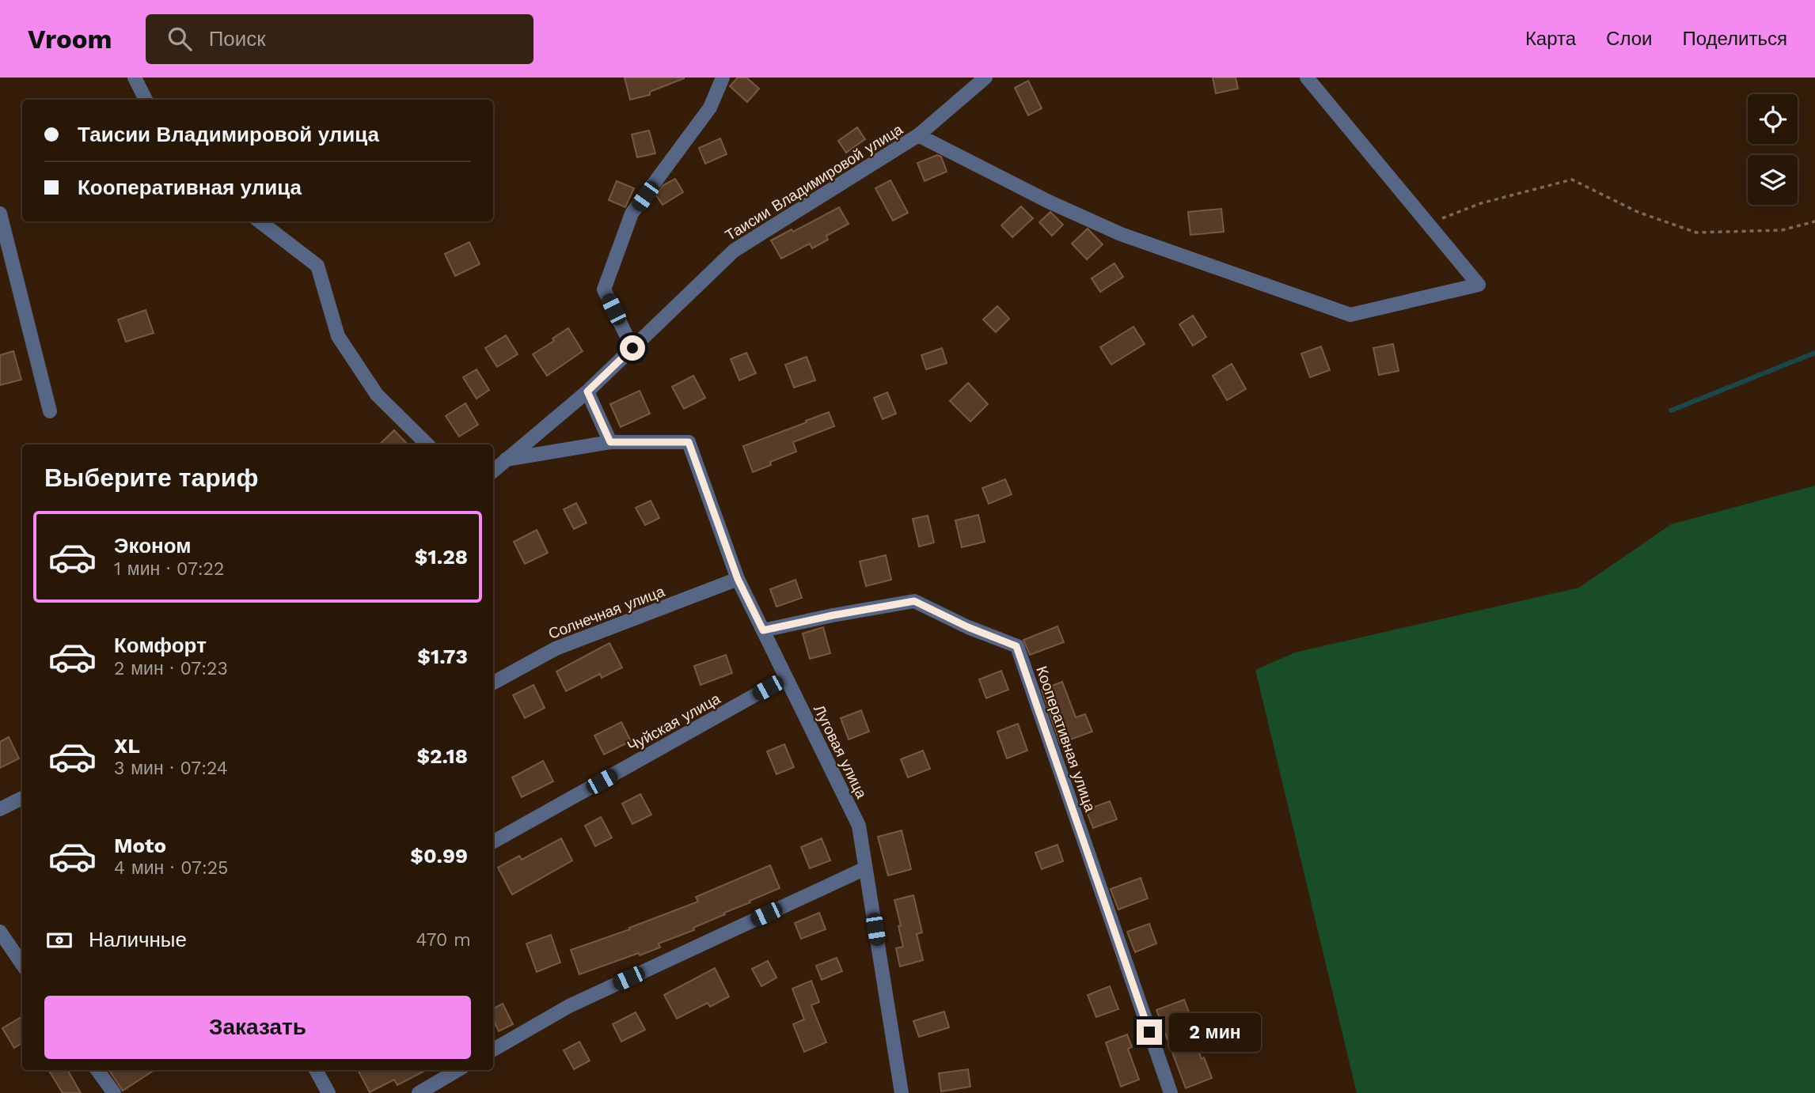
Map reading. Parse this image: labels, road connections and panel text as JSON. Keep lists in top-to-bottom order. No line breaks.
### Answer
{"streets":{"street":["Таисии Владимировой улица","Солнечная улица","Чуйская улица","Кооперативная улица","Луговая улица"]},"crossings":[["Солнечная улица","Луговая улица"],["Чуйская улица","Луговая улица"],["Кооперативная улица","Луговая улица"]],"page":{"header":"Vroom","search":"Поиск","nav":["Карта","Слои","Поделиться"],"banner":["Таисии Владимировой улица","Кооперативная улица"],"heading":"Выберите тариф","list":[{"name":"Эконом","note":"1 мин · 07:22","value":"$1.28"},{"name":"Комфорт","note":"2 мин · 07:23","value":"$1.73"},{"name":"XL","note":"3 мин · 07:24","value":"$2.18"},{"name":"Moto","note":"4 мин · 07:25","value":"$0.99"}],"pay":["Наличные","470 m"],"buttons":"Заказать","bubble":"2 мин"}}
